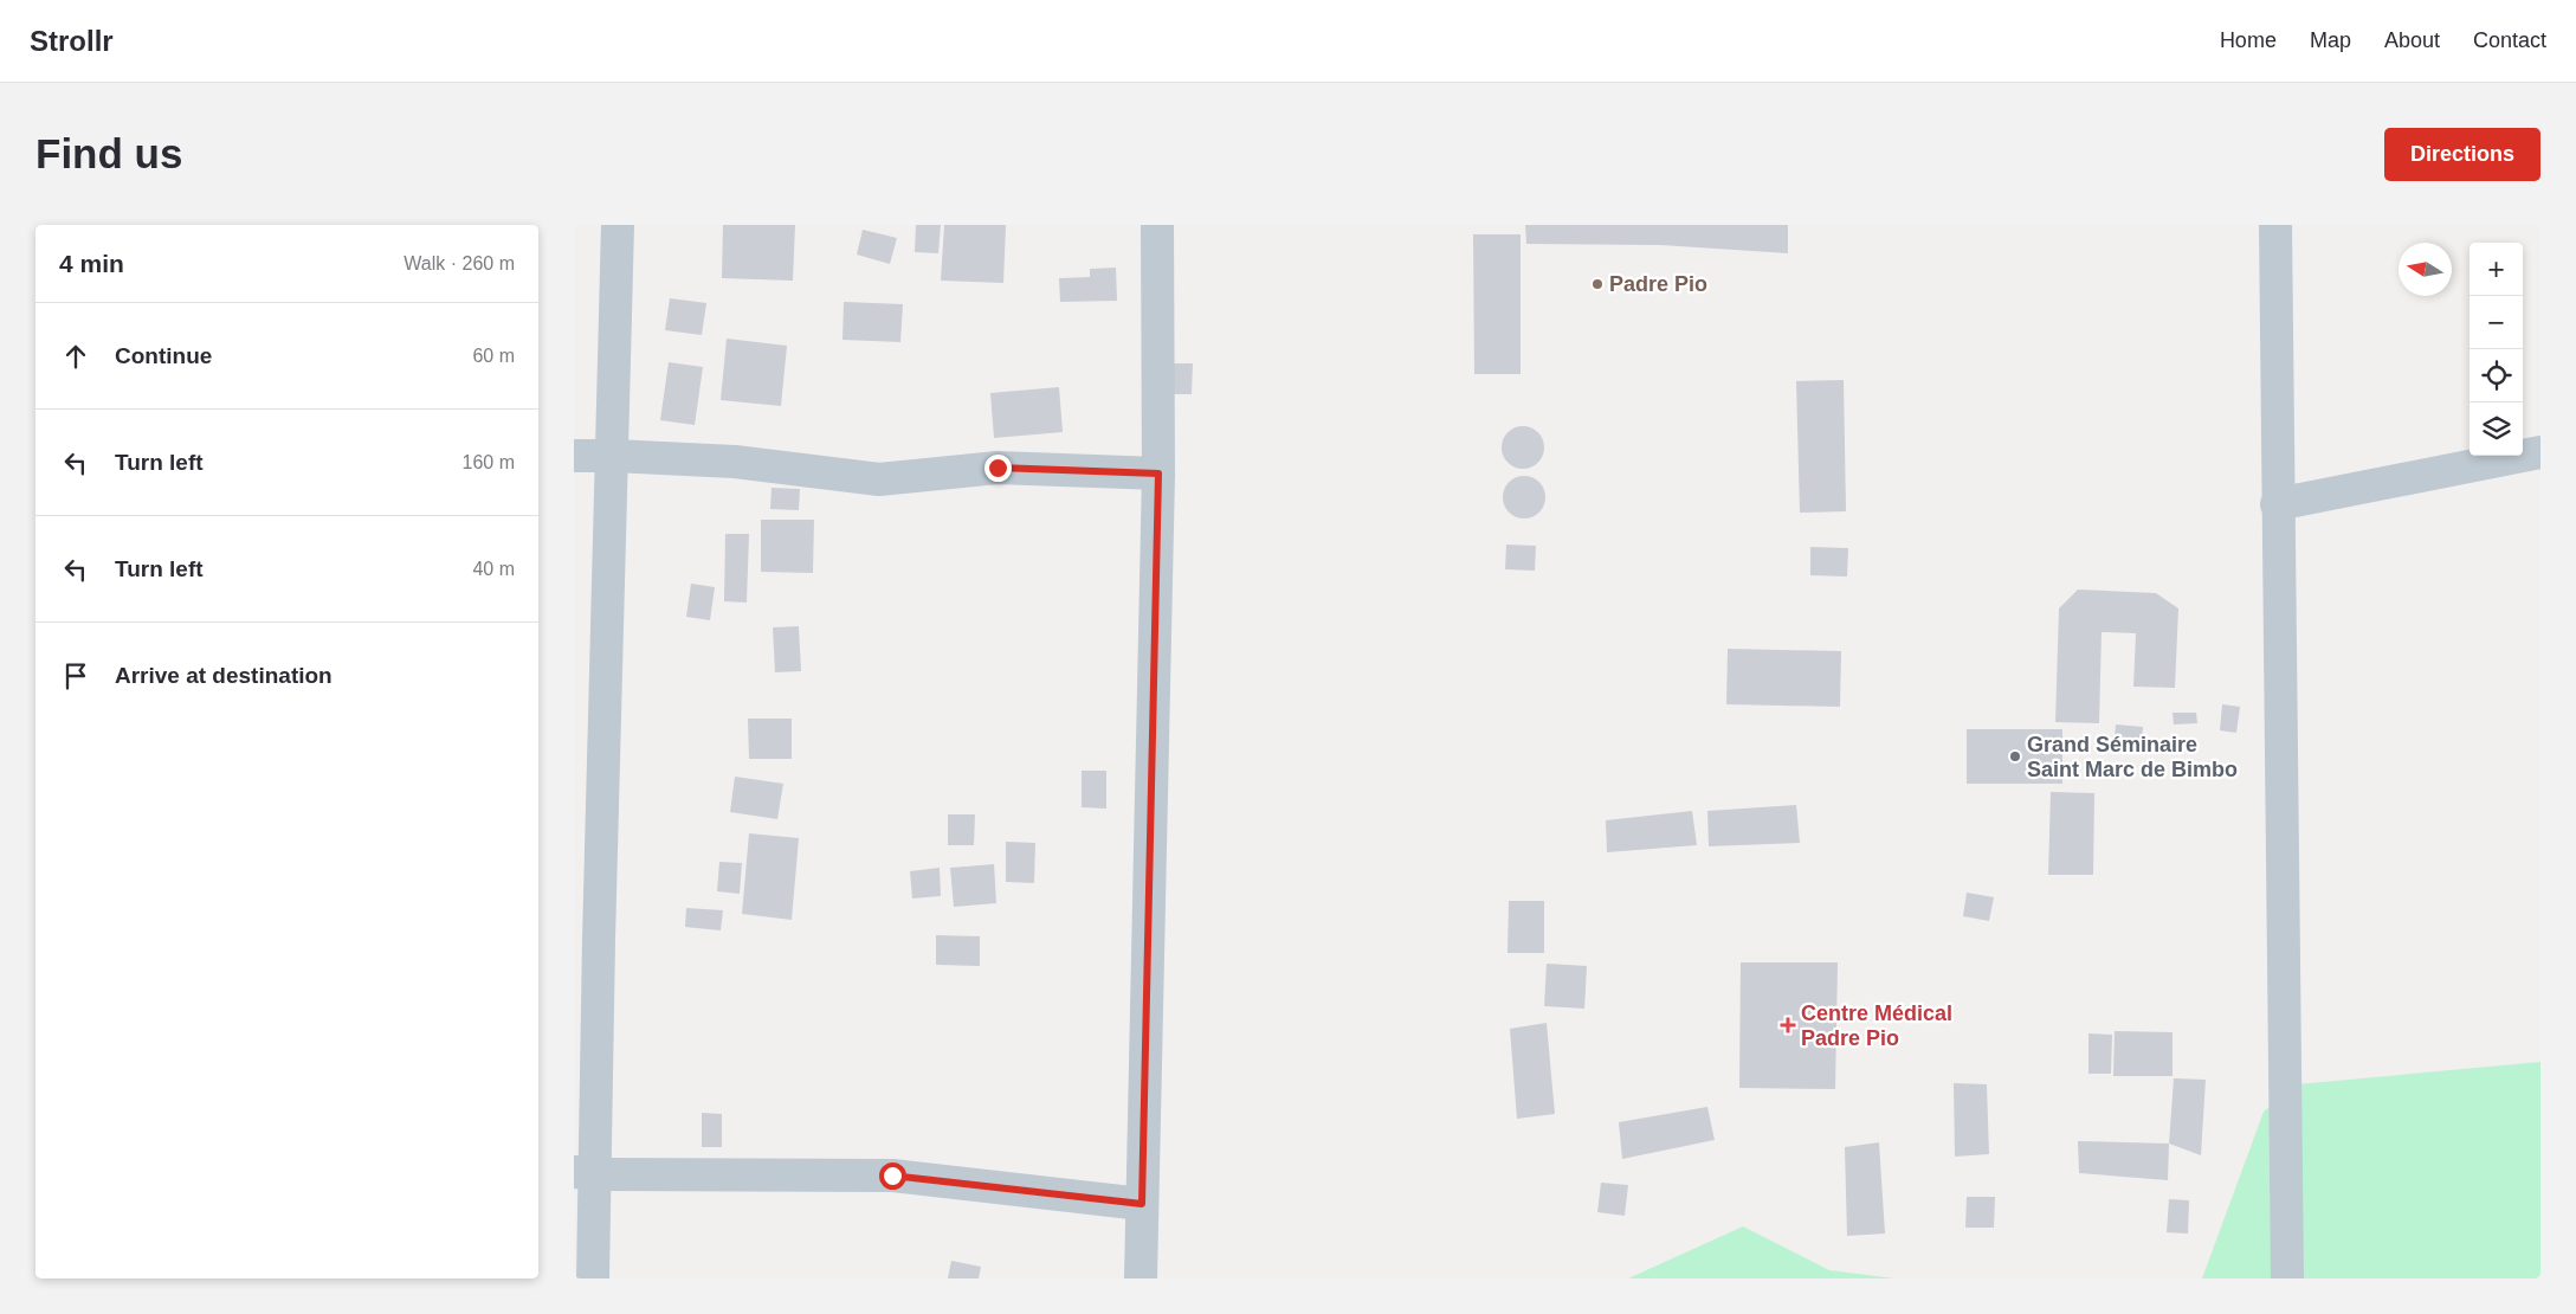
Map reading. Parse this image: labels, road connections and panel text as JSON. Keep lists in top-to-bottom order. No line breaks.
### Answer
{"places":{"other":["Padre Pio","Grand Séminaire Saint Marc de Bimbo"],"health":["Centre Médical Padre Pio"]},"north":"left","page":{"header":"Strollr","nav":["Home","Map","About","Contact"],"buttons":"Directions","title":"Find us","heading":["4 min","Walk · 260 m"],"map_buttons":["+","−"],"list":[["Continue","60 m"],["Turn left","160 m"],["Turn left","40 m"],"Arrive at destination"]}}
